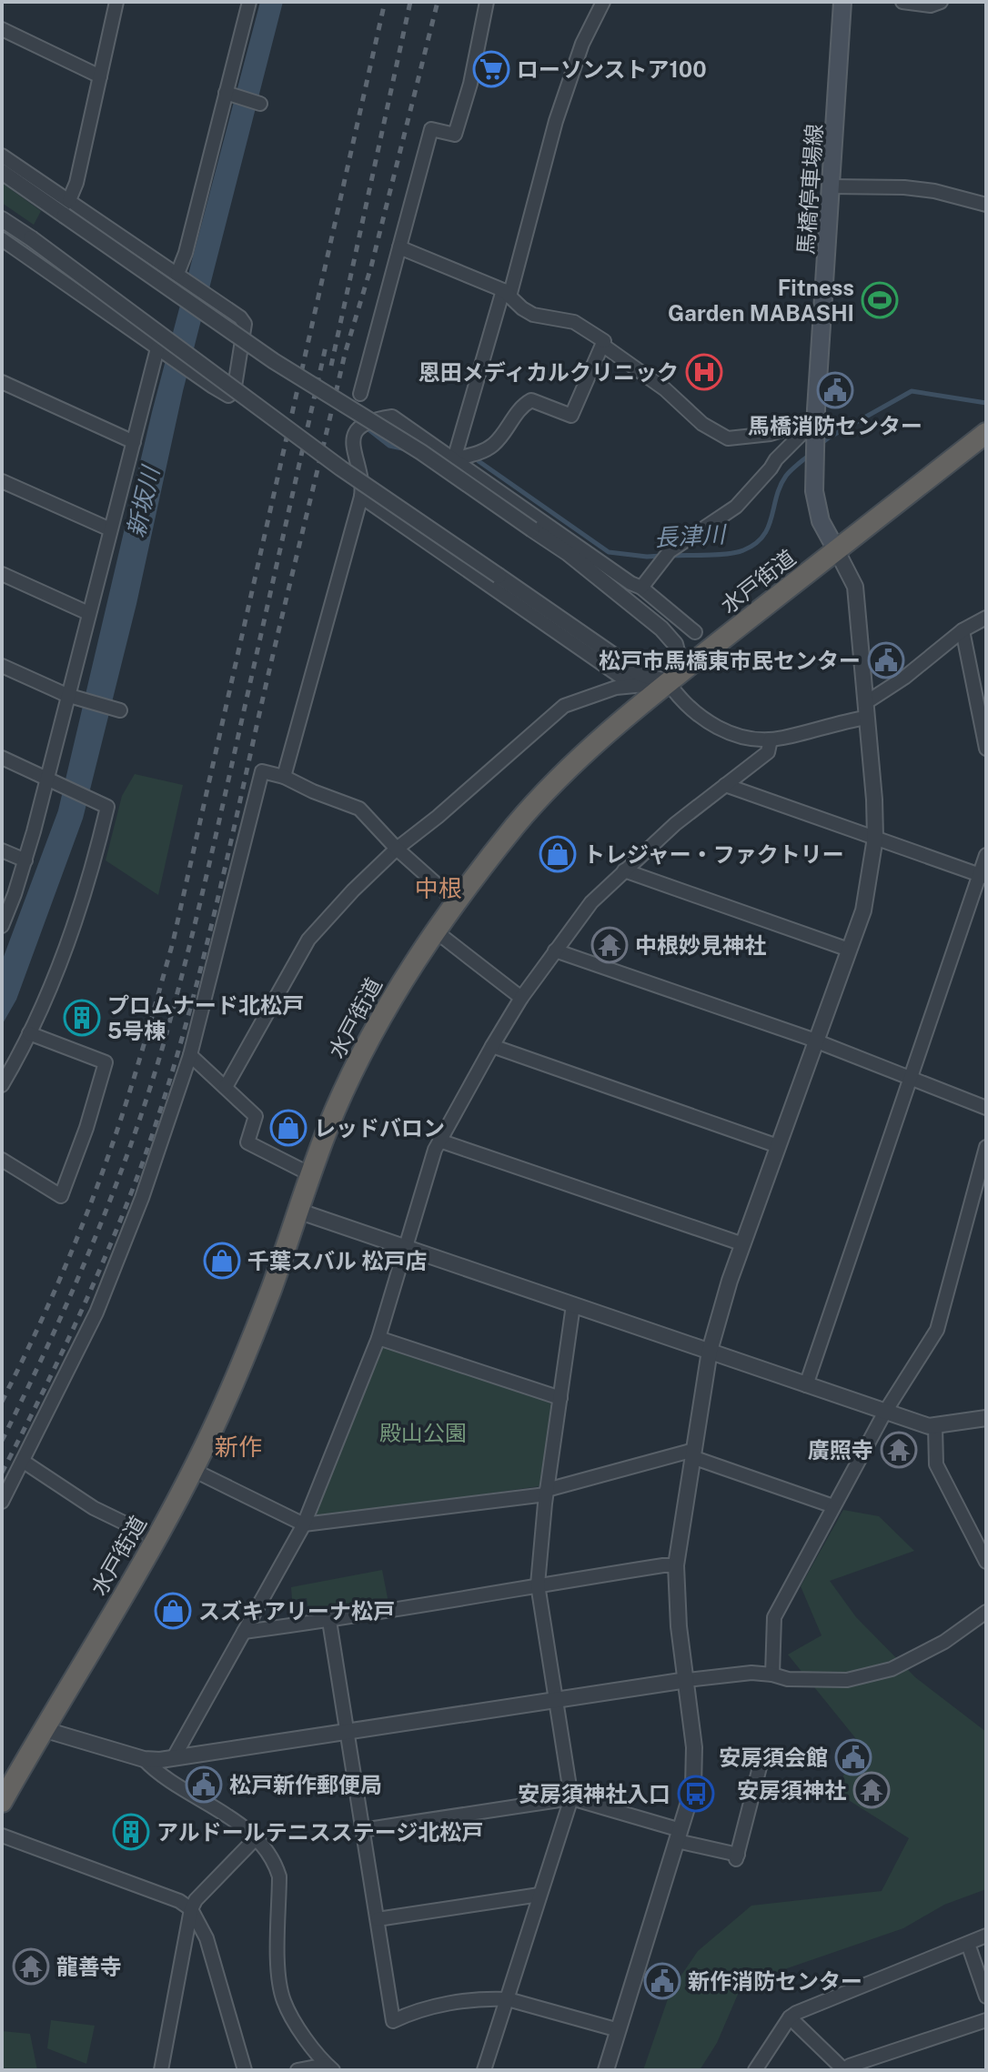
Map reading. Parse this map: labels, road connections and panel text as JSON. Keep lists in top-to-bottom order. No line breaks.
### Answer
{"streets":{"highway":["水戸街道"],"main road":["馬橋停車場線"]},"crossings":[["馬橋停車場線","水戸街道"]],"districts":["中根","新作"],"water":["新坂川","長津川"],"parks":["殿山公園"],"places":{"supermarket":["ローソンストア100"],"sports":["Fitness Garden MABASHI"],"hospital":["恩田メディカルクリニック"],"public building":["馬橋消防センター","松戸市馬橋東市民センター","安房須会館","松戸新作郵便局","新作消防センター"],"shop":["トレジャー・ファクトリー","レッドバロン","千葉スバル 松戸店","スズキアリーナ松戸"],"temple":["中根妙見神社","廣照寺","安房須神社","龍善寺"],"building":["プロムナード北松戸 5号棟","アルドールテニスステージ北松戸"],"bus stop":["安房須神社入口"]}}
